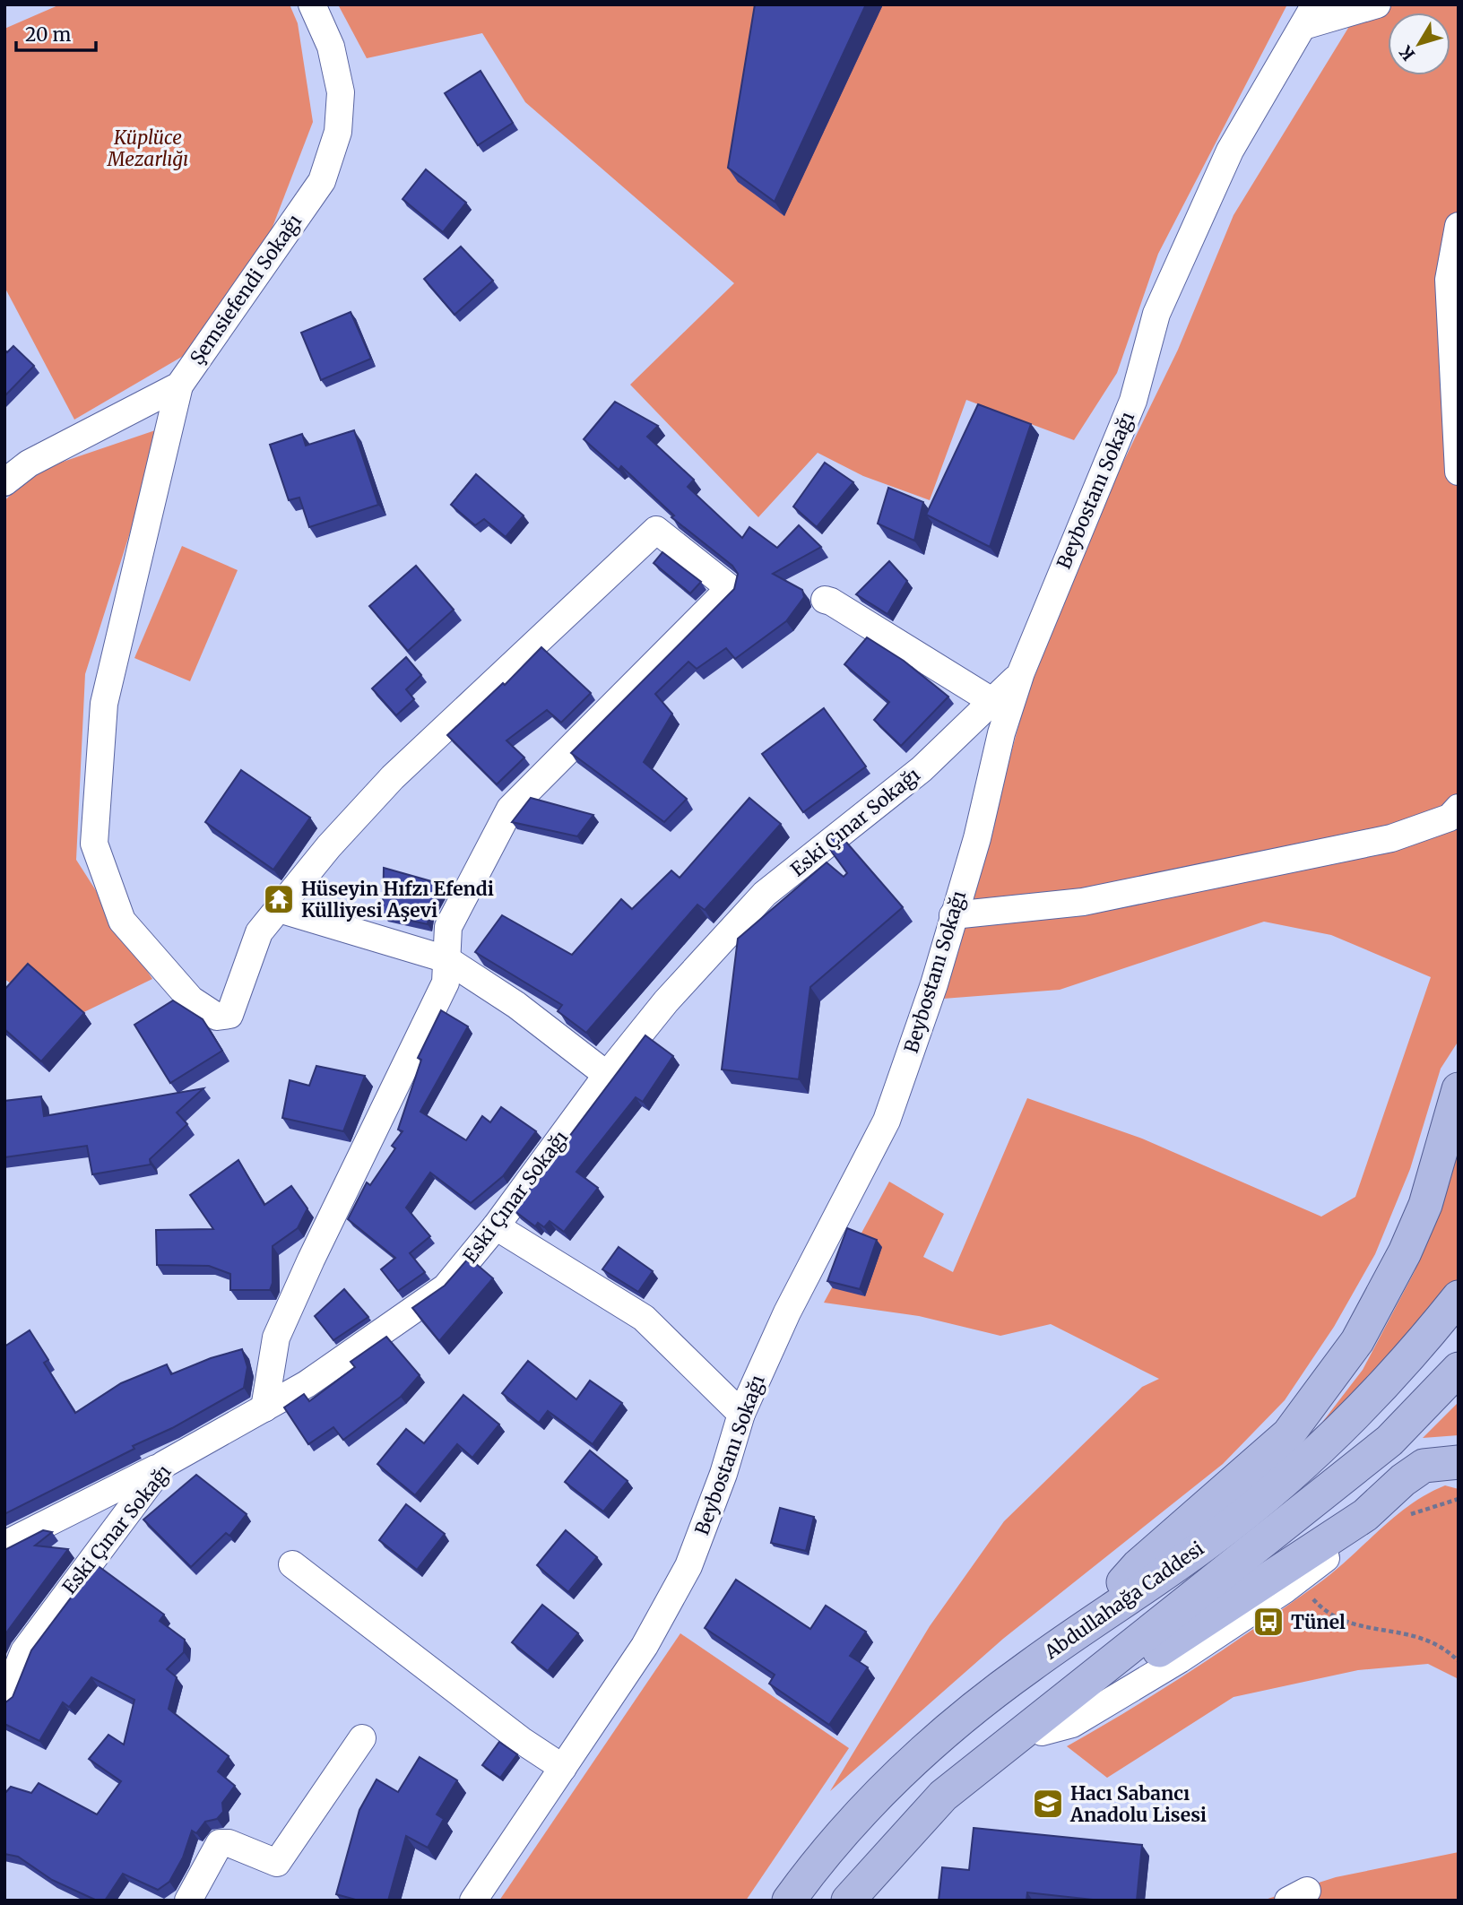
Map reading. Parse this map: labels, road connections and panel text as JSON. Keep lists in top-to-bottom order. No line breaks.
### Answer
{"streets":{"main road":["Abdullahağa Caddesi"],"street":["Şemsiefendi Sokağı","Beybostanı Sokağı","Eski Çınar Sokağı"]},"crossings":[["Beybostanı Sokağı","Eski Çınar Sokağı"]],"parks":["Küplüce Mezarlığı"],"places":{"temple":["Hüseyin Hıfzı Efendi Külliyesi Aşevi"],"bus stop":["Tünel"],"school or university":["Hacı Sabancı Anadolu Lisesi"]},"scale_bar":"20 m","north":"bottom left"}
